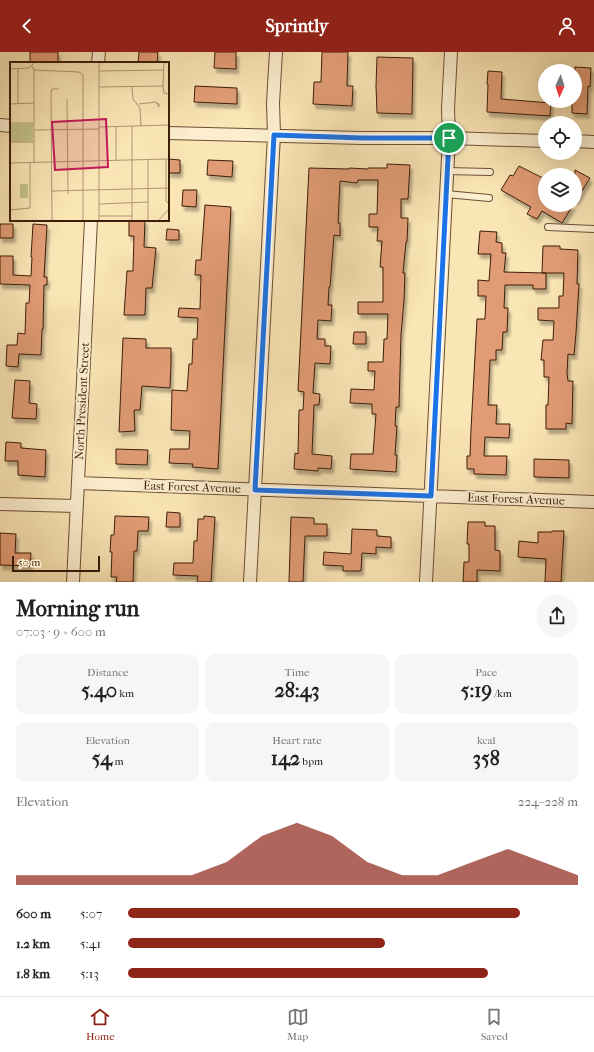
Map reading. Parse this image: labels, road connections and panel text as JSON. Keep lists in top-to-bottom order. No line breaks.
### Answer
{"streets":{"street":["North President Street","East Forest Avenue"]},"crossings":[["North President Street","East Forest Avenue"]],"scale_bar":"50 m","north":"bottom","page":{"header":"Sprintly","scale":"50 m","heading":["Morning run","07:03 · 9 × 600 m"],"stats":[["Distance","5.40 km"],["Time","28:43"],["Pace","5:19 /km"],["Elevation","54 m"],["Heart rate","142 bpm"],["kcal","358"]],"chart":["Elevation","224–228 m"],"list":[{"name":"600 m","note":"5:07"},{"name":"1.2 km","note":"5:41"},{"name":"1.8 km","note":"5:13"}],"tabs":["Home","Map","Saved"]}}
